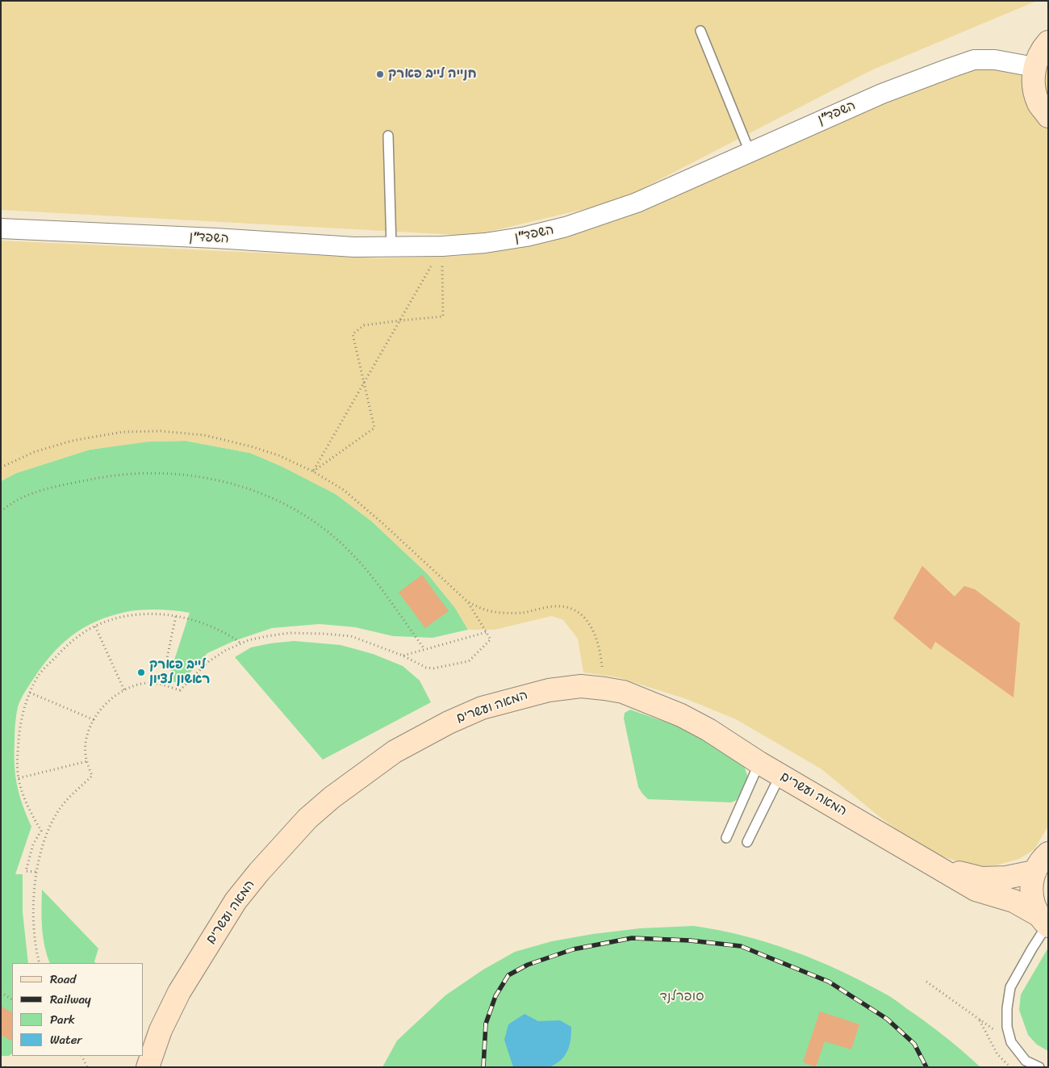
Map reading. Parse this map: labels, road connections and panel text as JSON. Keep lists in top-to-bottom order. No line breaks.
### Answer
{"streets":{"street":["השפד\"ן","המאה ועשרים"]},"parks":["סופרלנד"],"places":["חנייה לייב פארק","לייב פארק ראשון לציון"],"legend":["Road","Railway","Park","Water"]}
